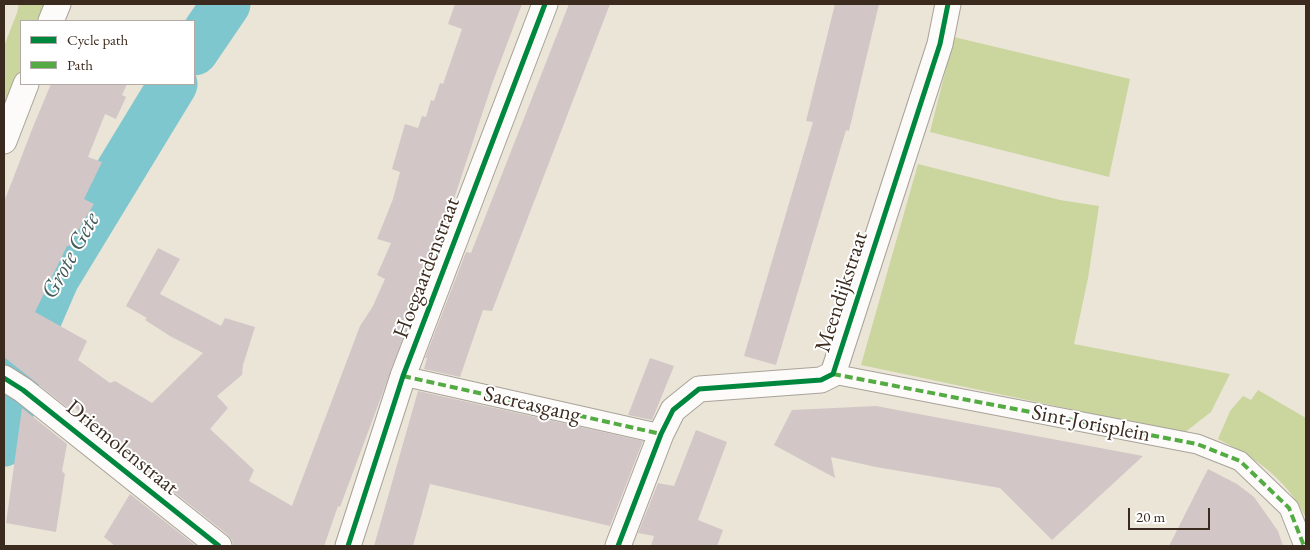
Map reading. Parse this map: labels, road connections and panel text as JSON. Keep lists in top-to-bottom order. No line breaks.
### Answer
{"streets":{"street":["Hoegaardenstraat","Meendijkstraat","Sacreasgang","Sint-Jorisplein","Driemolenstraat"]},"crossings":[["Hoegaardenstraat","Sacreasgang"],["Meendijkstraat","Sacreasgang"],["Meendijkstraat","Sint-Jorisplein"]],"water":["Grote Gete"],"legend":["Cycle path","Path"],"scale_bar":"20 m"}
